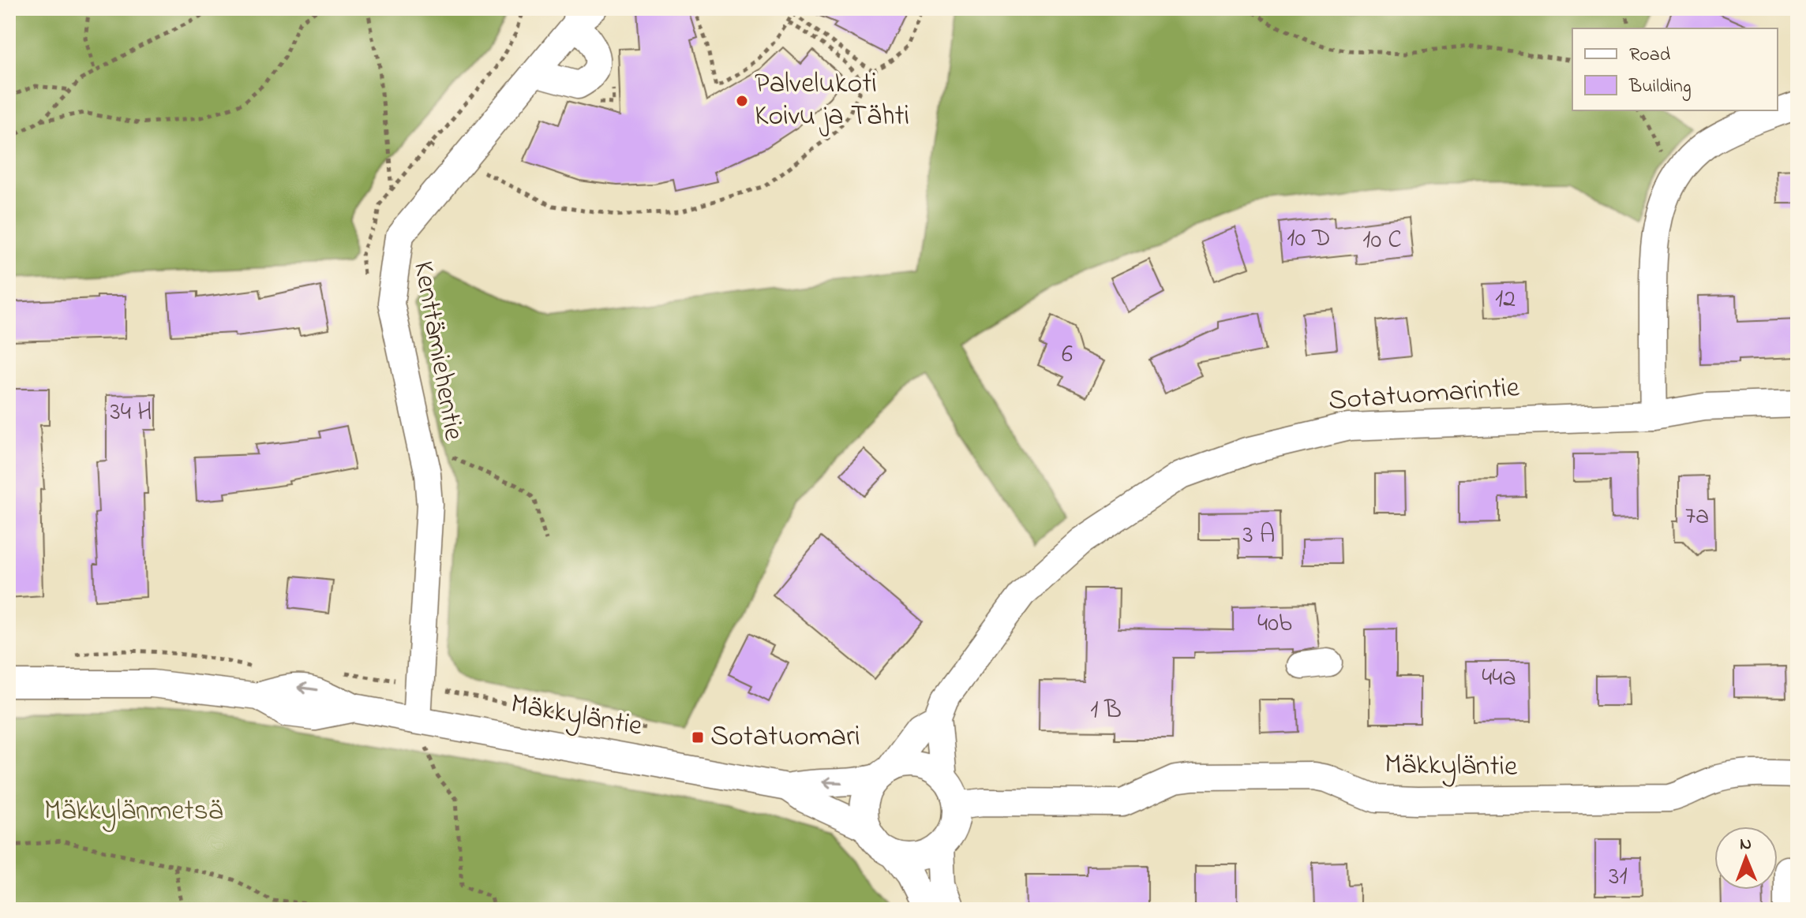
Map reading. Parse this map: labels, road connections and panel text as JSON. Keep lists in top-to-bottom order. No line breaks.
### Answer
{"streets":{"street":["Kenttämiehentie","Sotatuomarintie","Mäkkyläntie"]},"crossings":[["Kenttämiehentie","Mäkkyläntie"],["Sotatuomarintie","Mäkkyläntie"]],"parks":["Mäkkylänmetsä"],"places":{"other":["Palvelukoti Koivu ja Tähti"],"transit":["Sotatuomari"]},"house_numbers":["10 D","10 C","12","6","34 H","7a","3 A","40b","44a","1 B","31"],"legend":["Road","Building"],"north":"top"}
